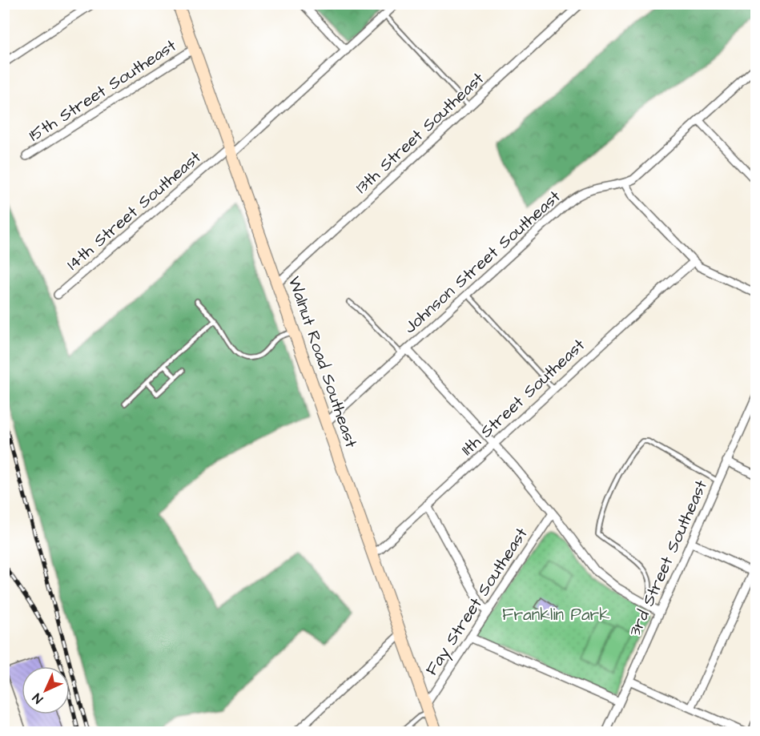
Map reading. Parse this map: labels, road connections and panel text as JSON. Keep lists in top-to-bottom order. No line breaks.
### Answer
{"streets":{"main road":["Walnut Road Southeast"],"street":["15th Street Southeast","13th Street Southeast","14th Street Southeast","Johnson Street Southeast","11th Street Southeast","3rd Street Southeast","Fay Street Southeast"]},"crossings":[["15th Street Southeast","Walnut Road Southeast"],["13th Street Southeast","Walnut Road Southeast"],["14th Street Southeast","Walnut Road Southeast"],["Johnson Street Southeast","Walnut Road Southeast"],["Walnut Road Southeast","11th Street Southeast"],["Walnut Road Southeast","Fay Street Southeast"]],"parks":["Franklin Park"],"north":"bottom left"}
